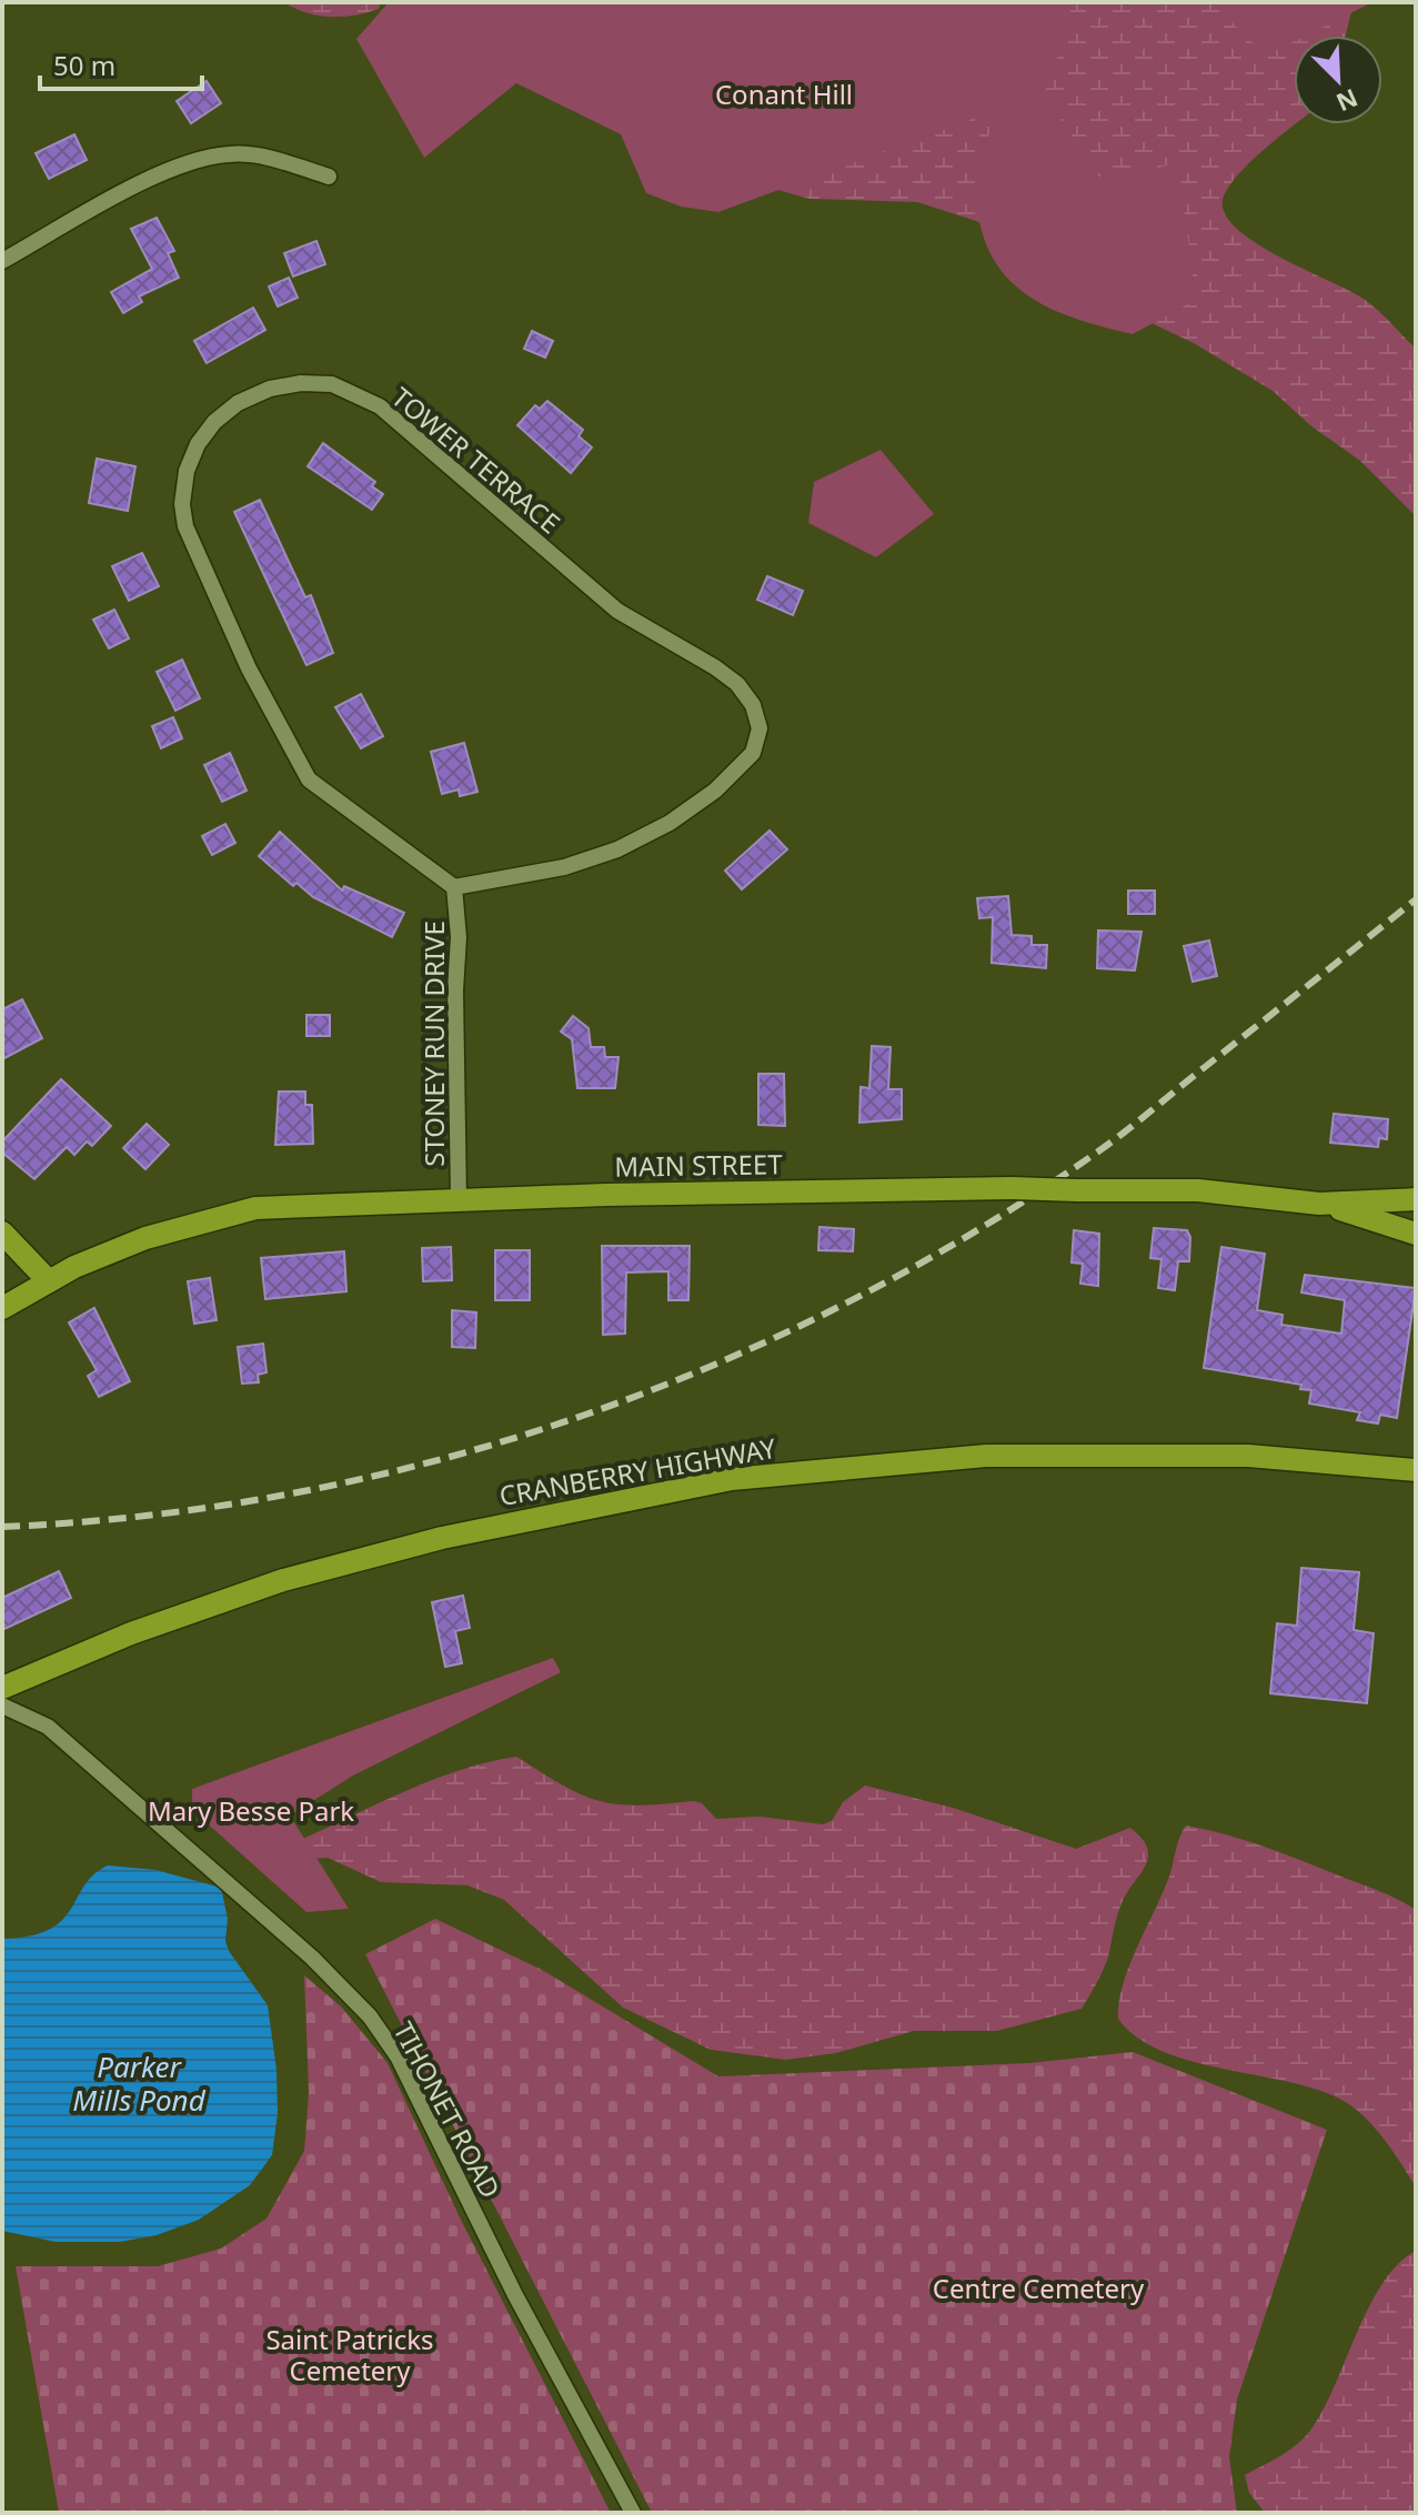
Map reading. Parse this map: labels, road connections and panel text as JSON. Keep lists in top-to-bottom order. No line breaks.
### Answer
{"streets":{"main road":["MAIN STREET","CRANBERRY HIGHWAY"],"street":["TOWER TERRACE","STONEY RUN DRIVE","TIHONET ROAD"]},"crossings":[["TOWER TERRACE","STONEY RUN DRIVE"],["STONEY RUN DRIVE","MAIN STREET"]],"water":["Parker Mills Pond"],"parks":["Conant Hill","Mary Besse Park","Centre Cemetery","Saint Patricks Cemetery"],"scale_bar":"50 m","north":"bottom right"}
